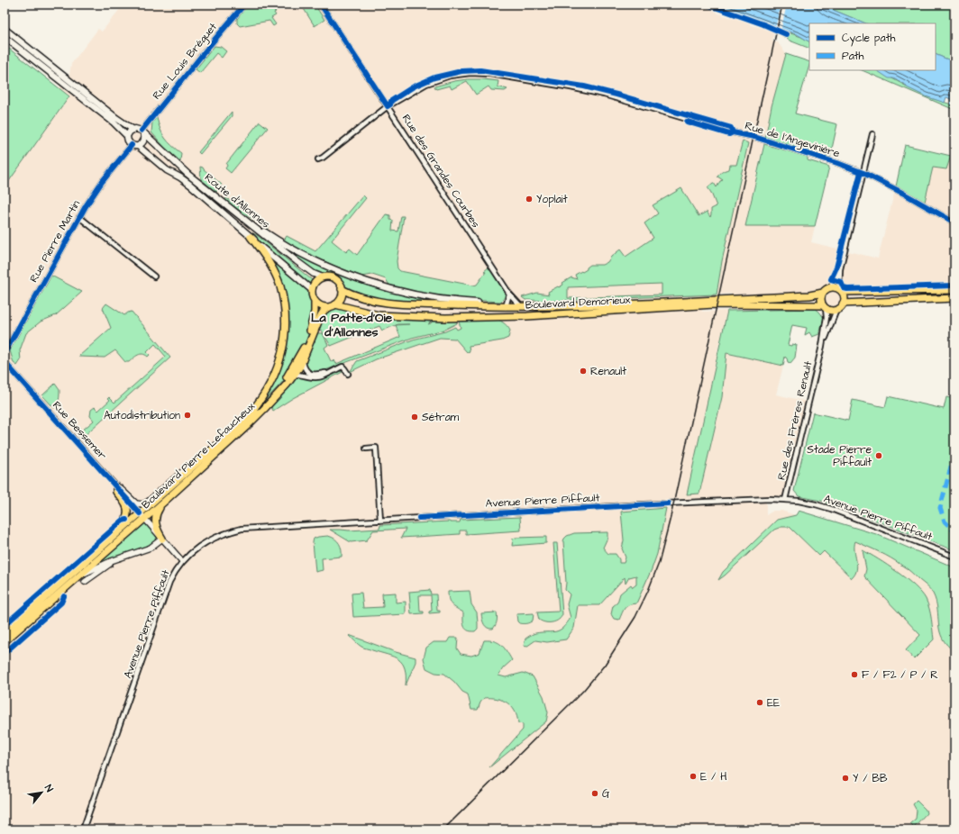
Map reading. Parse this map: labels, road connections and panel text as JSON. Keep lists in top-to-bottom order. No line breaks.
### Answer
{"streets":{"main road":["Route d'Allonnes","Boulevard Demorieux","Boulevard Pierre Lefaucheux"],"street":["Rue Louis Bréguet","Rue de l'Angevinière","Rue des Grandes Courbes","Rue Pierre Martin","Rue des Frères Renault","Rue Bessemer","Avenue Pierre Piffault"]},"crossings":[["Rue Louis Bréguet","Route d'Allonnes"],["Rue Louis Bréguet","Rue Pierre Martin"],["Rue de l'Angevinière","Rue des Grandes Courbes"],["Route d'Allonnes","Rue Pierre Martin"],["Route d'Allonnes","Boulevard Demorieux"],["Route d'Allonnes","Boulevard Pierre Lefaucheux"],["Boulevard Demorieux","Rue des Frères Renault"],["Boulevard Demorieux","Boulevard Pierre Lefaucheux"],["Rue des Frères Renault","Avenue Pierre Piffault"],["Rue Bessemer","Boulevard Pierre Lefaucheux"],["Rue Bessemer","Avenue Pierre Piffault"]],"districts":["La Patte-d'Oie d'Allonnes"],"places":["Yoplait","Renault","Autodistribution","Sétram","Stade Pierre Piffault","F / F2 / P / R","EE","E / H","Y / BB","G"],"legend":["Cycle path","Path"],"north":"top right"}
